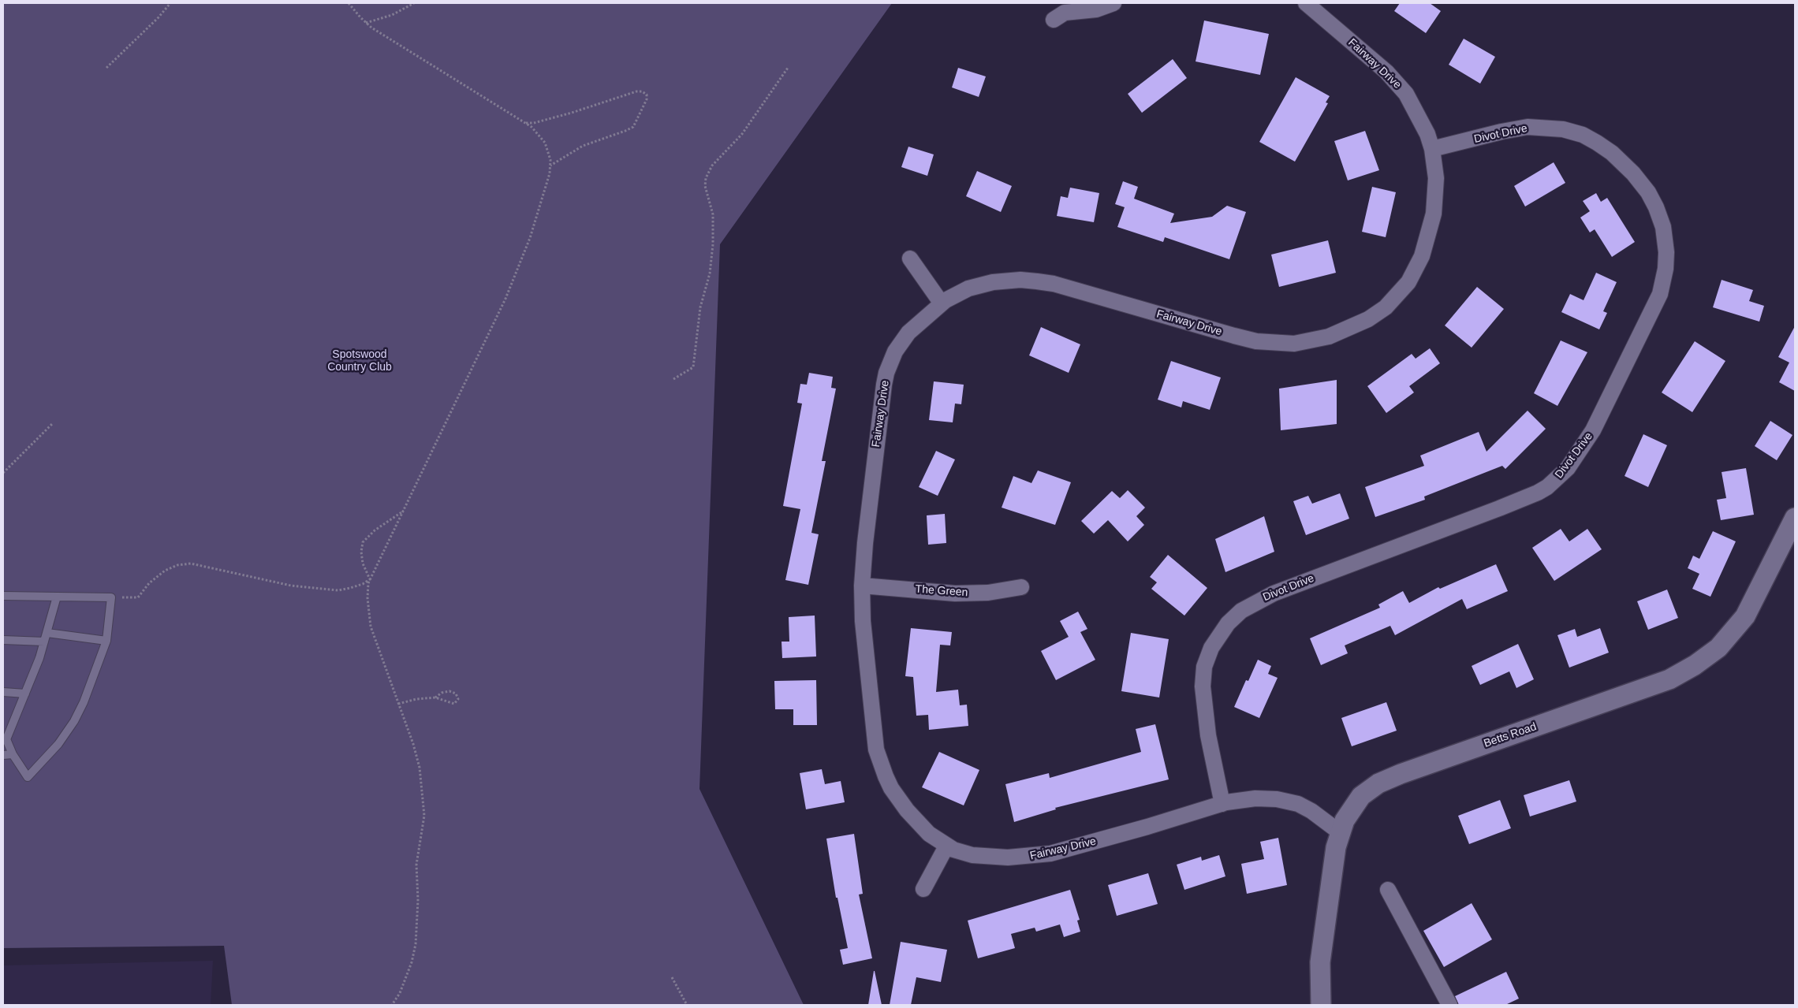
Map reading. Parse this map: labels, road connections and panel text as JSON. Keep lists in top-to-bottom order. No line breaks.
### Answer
{"streets":{"street":["Fairway Drive","Divot Drive","The Green","Betts Road"]},"crossings":[["Fairway Drive","Divot Drive"],["Fairway Drive","The Green"],["Fairway Drive","Betts Road"]],"parks":["Spotswood Country Club"]}
